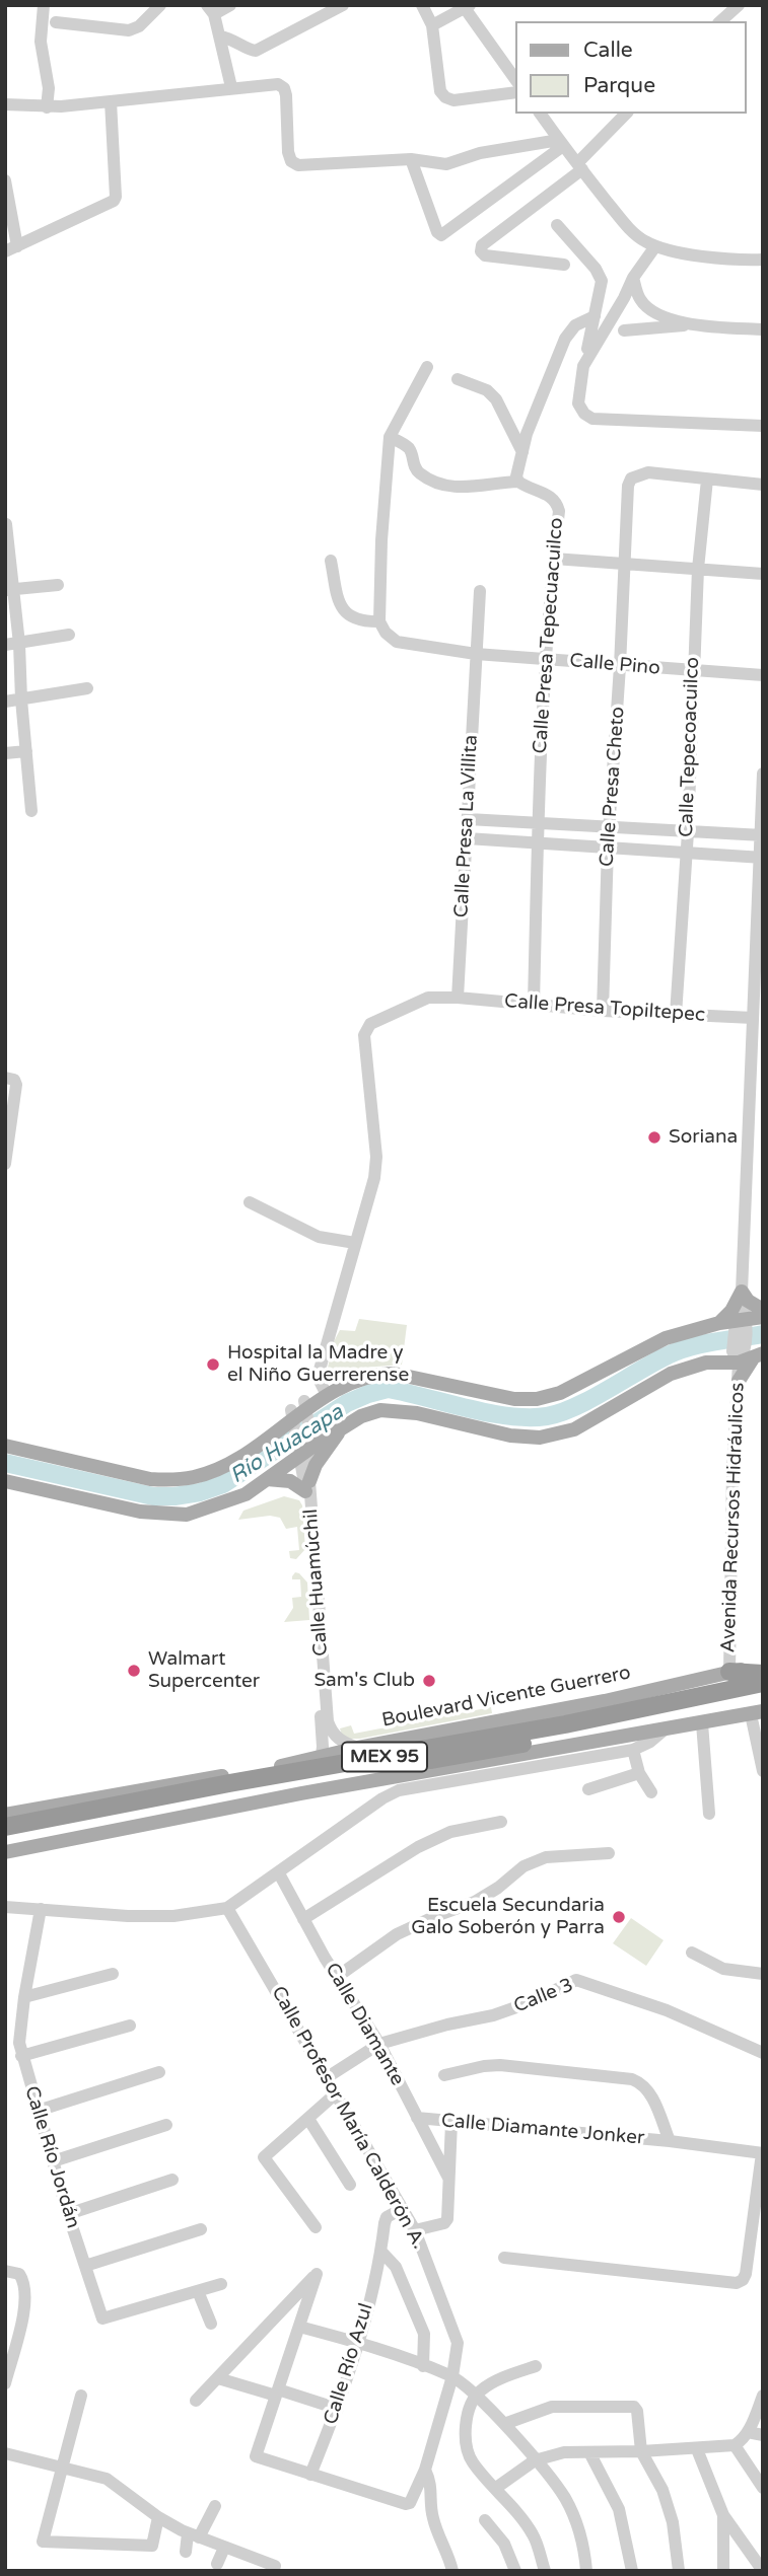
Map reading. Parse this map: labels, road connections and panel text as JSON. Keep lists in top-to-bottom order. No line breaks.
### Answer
{"streets":{"highway":["Boulevard Vicente Guerrero","MEX 95"],"street":["Calle Presa Tepecuacuilco","Calle Pino","Calle Tepecoacuilco","Calle Presa Cheto","Calle Presa La Villita","Calle Presa Topiltepec","Avenida Recursos Hidráulicos","Calle Huamúchil","Calle 3","Calle Diamante","Calle Profesor María Calderón A.","Calle Diamante Jonker","Calle Río Jordán","Calle Río Azul"]},"crossings":[["Calle Presa Tepecuacuilco","Calle Pino"],["Calle Presa Tepecuacuilco","Calle Presa Topiltepec"],["Calle Pino","Calle Tepecoacuilco"],["Calle Pino","Calle Presa Cheto"],["Calle Pino","Calle Presa La Villita"],["Calle Tepecoacuilco","Calle Presa Cheto"],["Calle Tepecoacuilco","Calle Presa Topiltepec"],["Calle Presa Cheto","Calle Presa Topiltepec"],["Calle Presa La Villita","Calle Presa Topiltepec"],["Avenida Recursos Hidráulicos","Boulevard Vicente Guerrero"],["Calle Huamúchil","Boulevard Vicente Guerrero"],["Calle 3","Calle Diamante"],["Calle 3","Calle Profesor María Calderón A."],["Calle Diamante","Calle Diamante Jonker"],["Calle Profesor María Calderón A.","Calle Río Azul"]],"water":["Río Huacapa"],"places":["Soriana","Hospital la Madre y el Niño Guerrerense","Walmart Supercenter","Sam's Club","Escuela Secundaria Galo Soberón y Parra"],"legend":["Calle","Parque"]}
